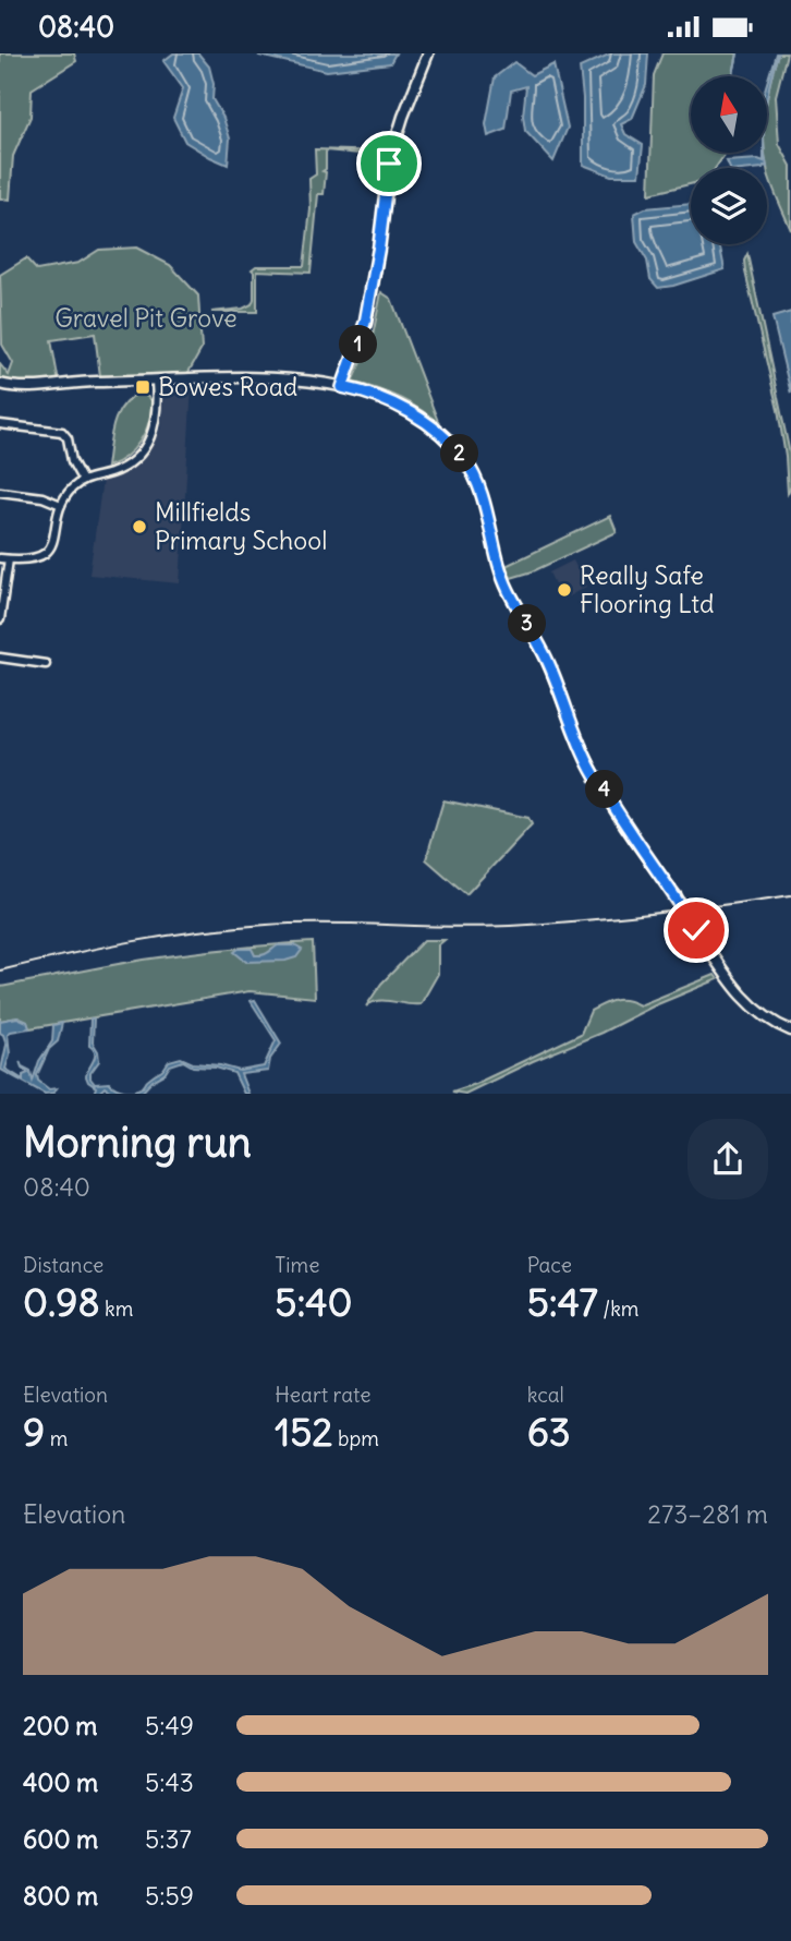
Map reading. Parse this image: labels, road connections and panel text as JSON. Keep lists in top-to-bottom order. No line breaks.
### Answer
{"parks":["Gravel Pit Grove"],"places":{"transit":["Bowes Road"],"other":["Millfields Primary School","Really Safe Flooring Ltd"]},"north":"top","page":{"status":"08:40","pins":["1","2","3","4"],"heading":["Morning run","08:40"],"stats":[["Distance","0.98 km"],["Time","5:40"],["Pace","5:47 /km"],["Elevation","9 m"],["Heart rate","152 bpm"],["kcal","63"]],"chart":["Elevation","273–281 m"],"list":[{"name":"200 m","note":"5:49"},{"name":"400 m","note":"5:43"},{"name":"600 m","note":"5:37"},{"name":"800 m","note":"5:59"}]}}
